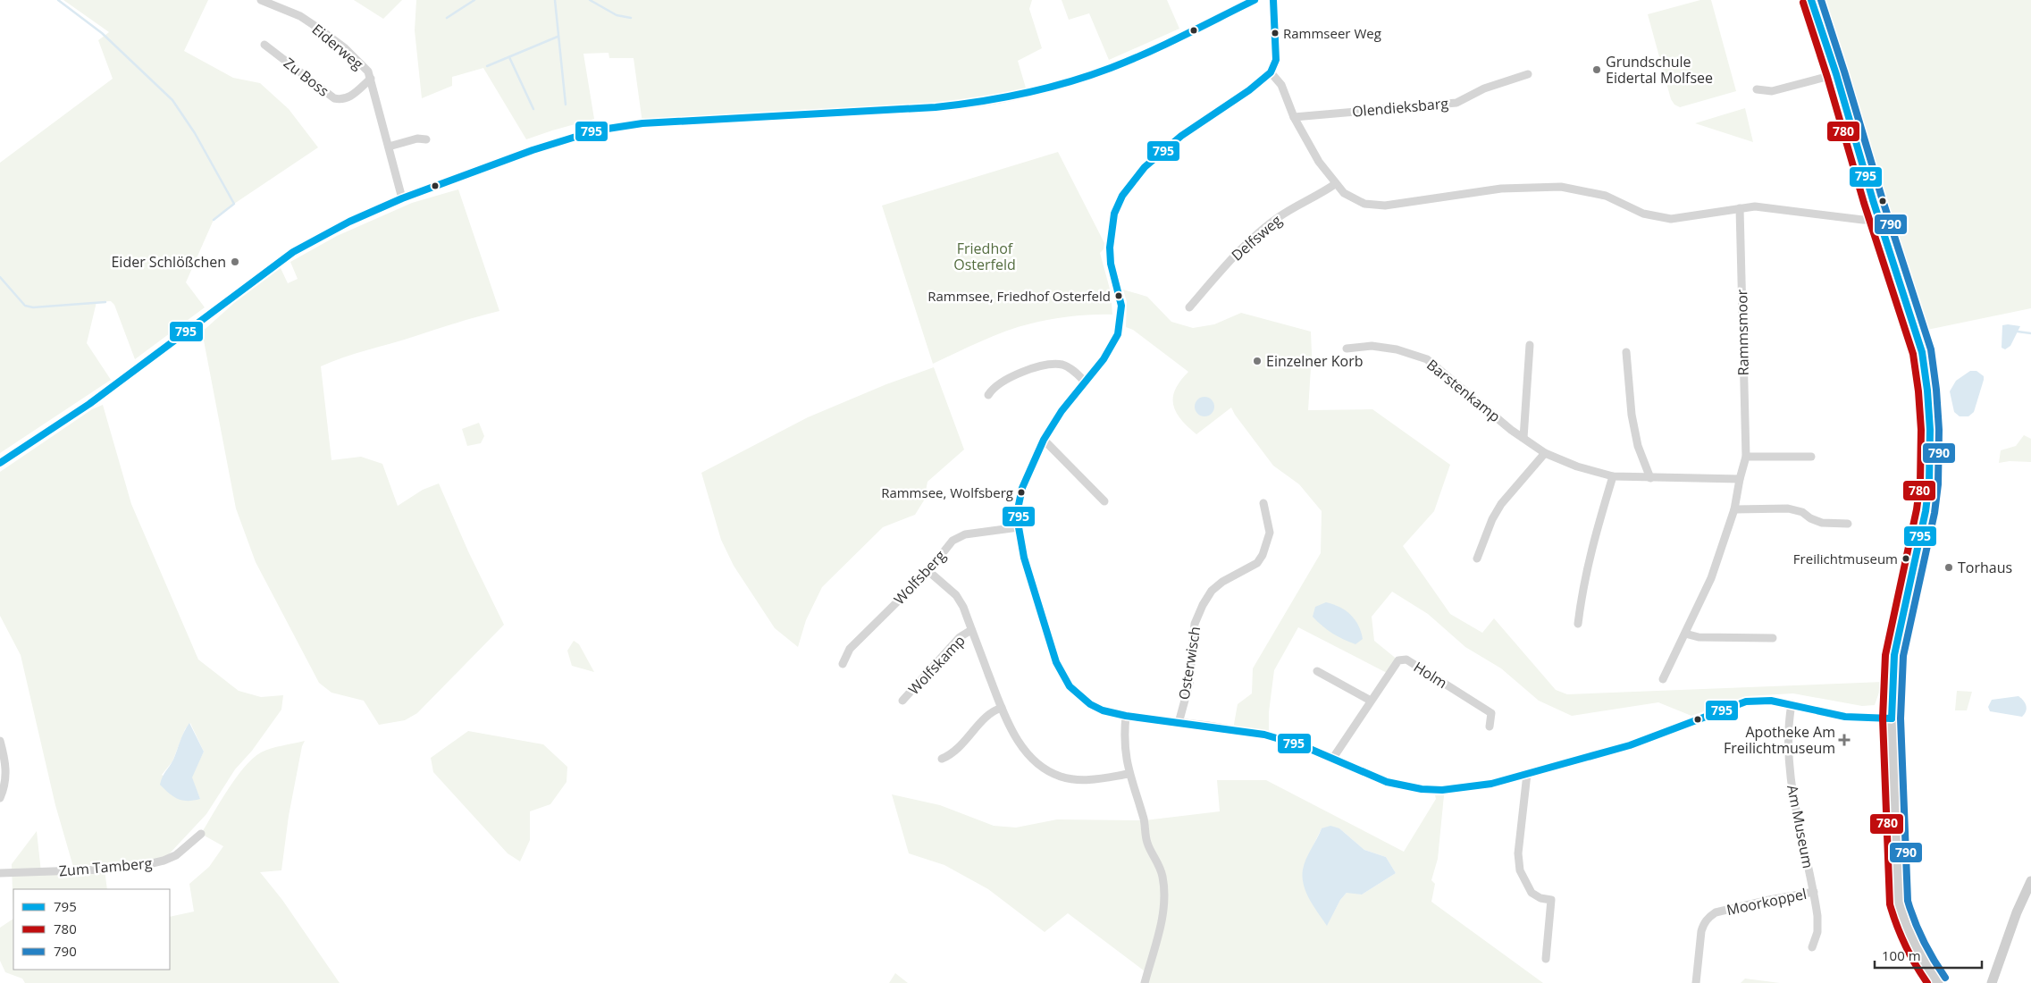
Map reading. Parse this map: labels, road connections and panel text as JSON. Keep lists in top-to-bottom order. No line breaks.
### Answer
{"streets":{"street":["Eiderweg","Zu Boss","Olendieksbarg","Delfsweg","Rammsmoor","Barstenkamp","Wolfsberg","Osterwisch","Wolfskamp","Holm","Am Museum","Zum Tamberg","Moorkoppel"]},"crossings":[["Eiderweg","Zu Boss"],["Rammsmoor","Barstenkamp"],["Wolfsberg","Wolfskamp"],["Am Museum","Moorkoppel"]],"parks":["Friedhof Osterfeld"],"places":{"other":["Rammseer Weg","Grundschule Eidertal Molfsee","Eider Schlößchen","Rammsee, Friedhof Osterfeld","Einzelner Korb","Rammsee, Wolfsberg","Freilichtmuseum","Torhaus"],"health":["Apotheke Am Freilichtmuseum"]},"lines":["transit line 795","transit line 790","transit line 780"],"legend":["795","780","790"],"scale_bar":"100 m"}
